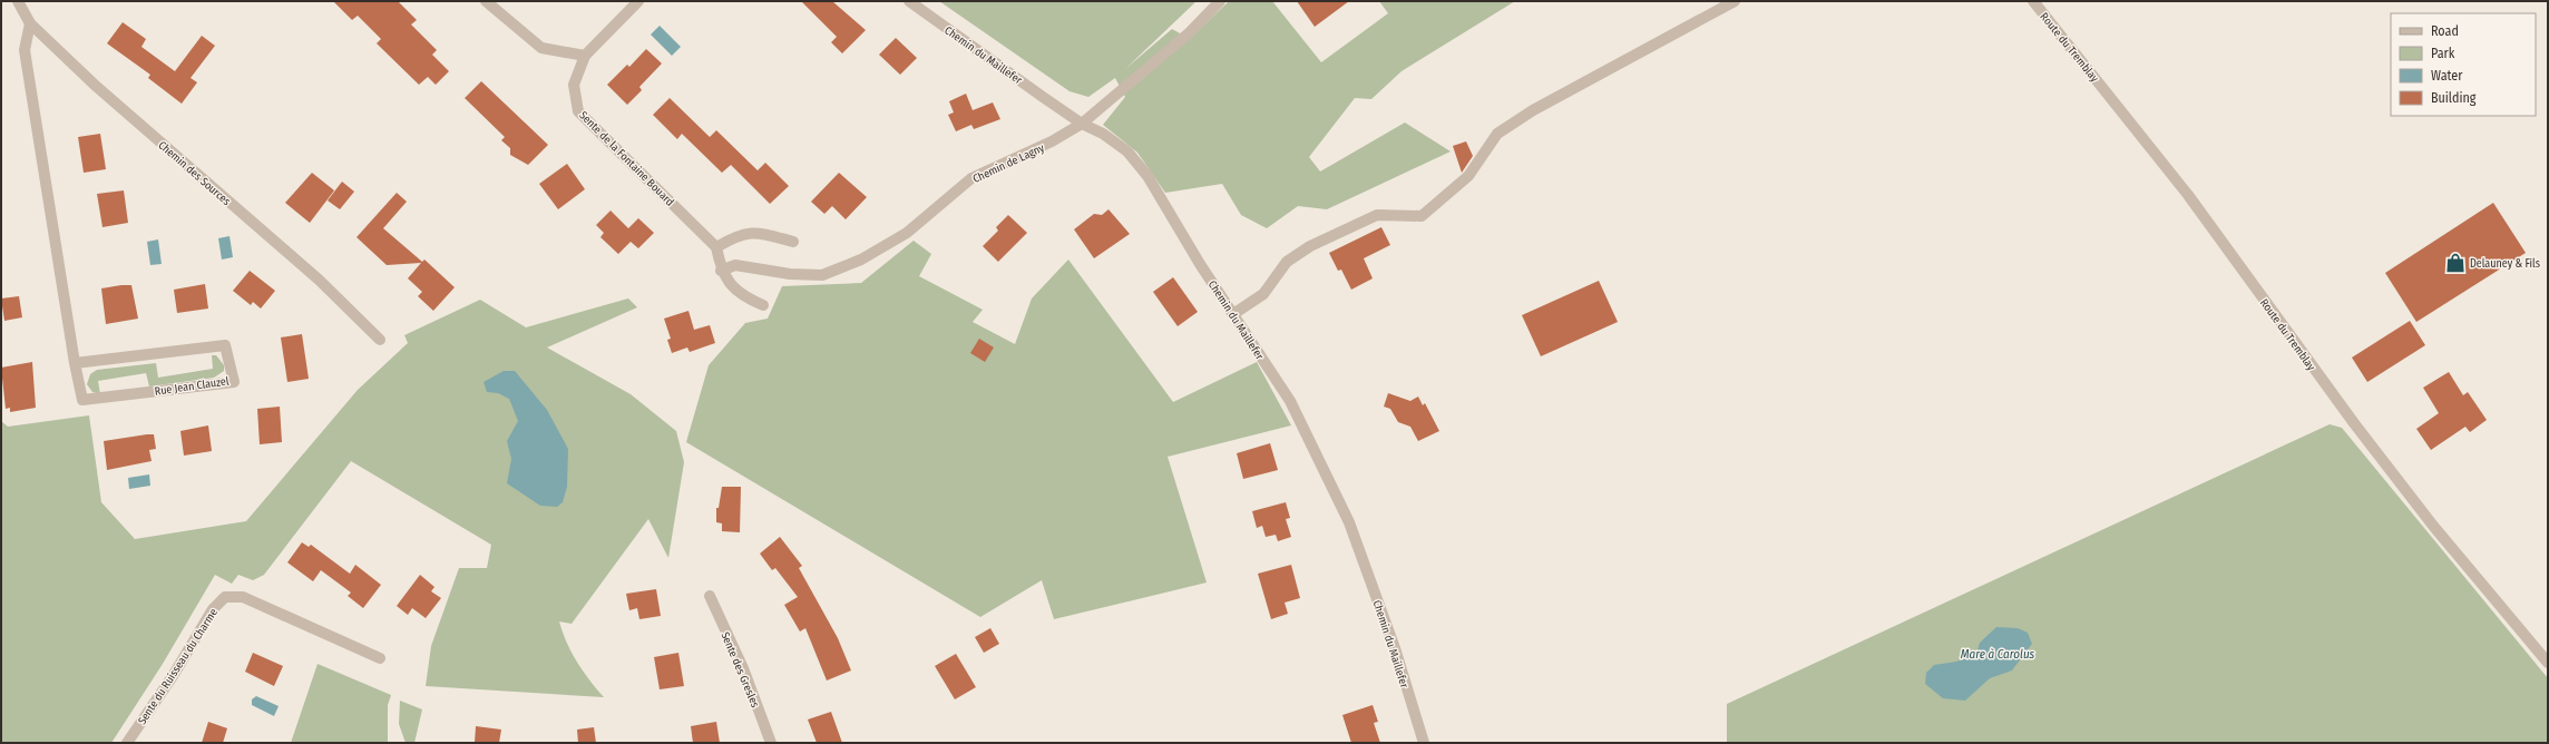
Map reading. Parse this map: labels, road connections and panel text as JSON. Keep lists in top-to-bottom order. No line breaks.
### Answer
{"streets":{"street":["Route du Tremblay","Chemin du Maillefer","Sente de la Fontaine Bouard","Chemin de Lagny","Chemin des Sources","Rue Jean Clauzel","Sente du Ruisseau du Charme","Sente des Gresles"]},"crossings":[["Chemin du Maillefer","Chemin de Lagny"],["Chemin des Sources","Rue Jean Clauzel"]],"water":["Mare à Carolus"],"places":{"shop":["Delauney & Fils"]},"legend":["Road","Park","Water","Building"]}
